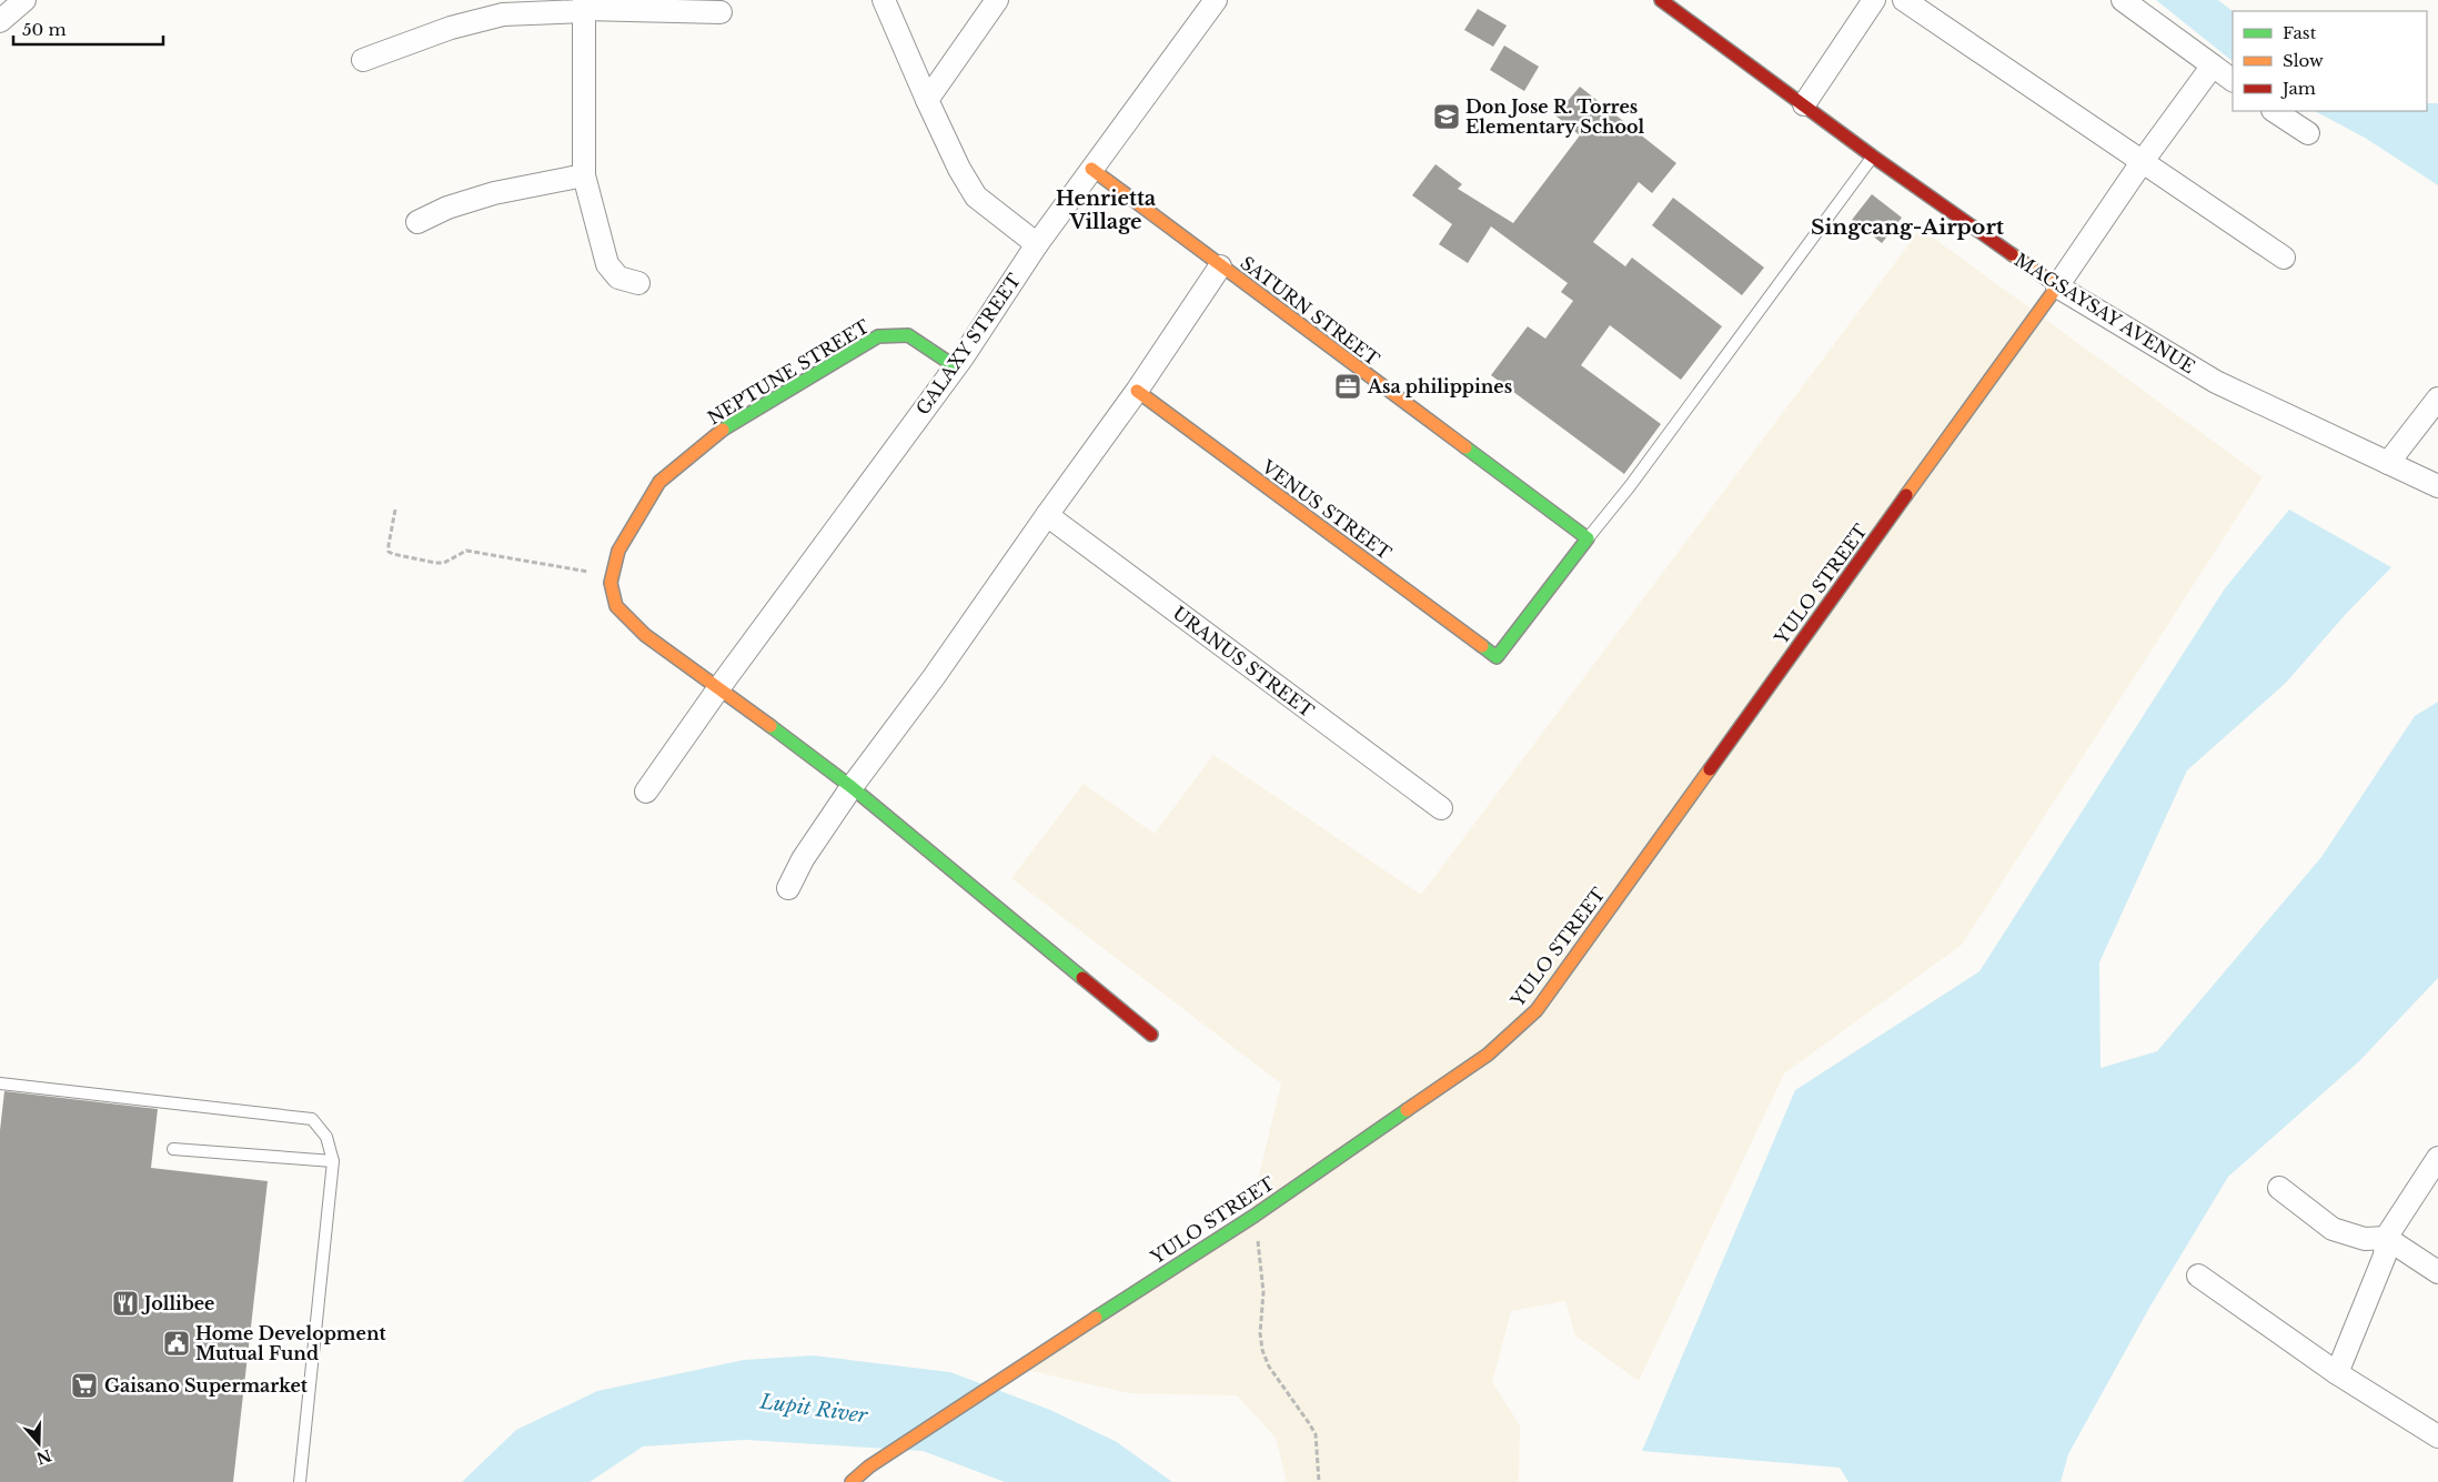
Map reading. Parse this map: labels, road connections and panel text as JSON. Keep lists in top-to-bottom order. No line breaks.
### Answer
{"streets":{"street":["SATURN STREET","MAGSAYSAY AVENUE","GALAXY STREET","NEPTUNE STREET","VENUS STREET","YULO STREET","URANUS STREET"]},"crossings":[["SATURN STREET","GALAXY STREET"],["SATURN STREET","VENUS STREET"],["MAGSAYSAY AVENUE","YULO STREET"],["GALAXY STREET","NEPTUNE STREET"]],"districts":["Henrietta Village","Singcang-Airport"],"water":["Lupit River"],"places":{"school or university":["Don Jose R. Torres Elementary School"],"office":["Asa philippines"],"restaurant":["Jollibee"],"public building":["Home Development Mutual Fund"],"supermarket":["Gaisano Supermarket"]},"legend":["Fast","Slow","Jam"],"scale_bar":"50 m","north":"bottom"}
